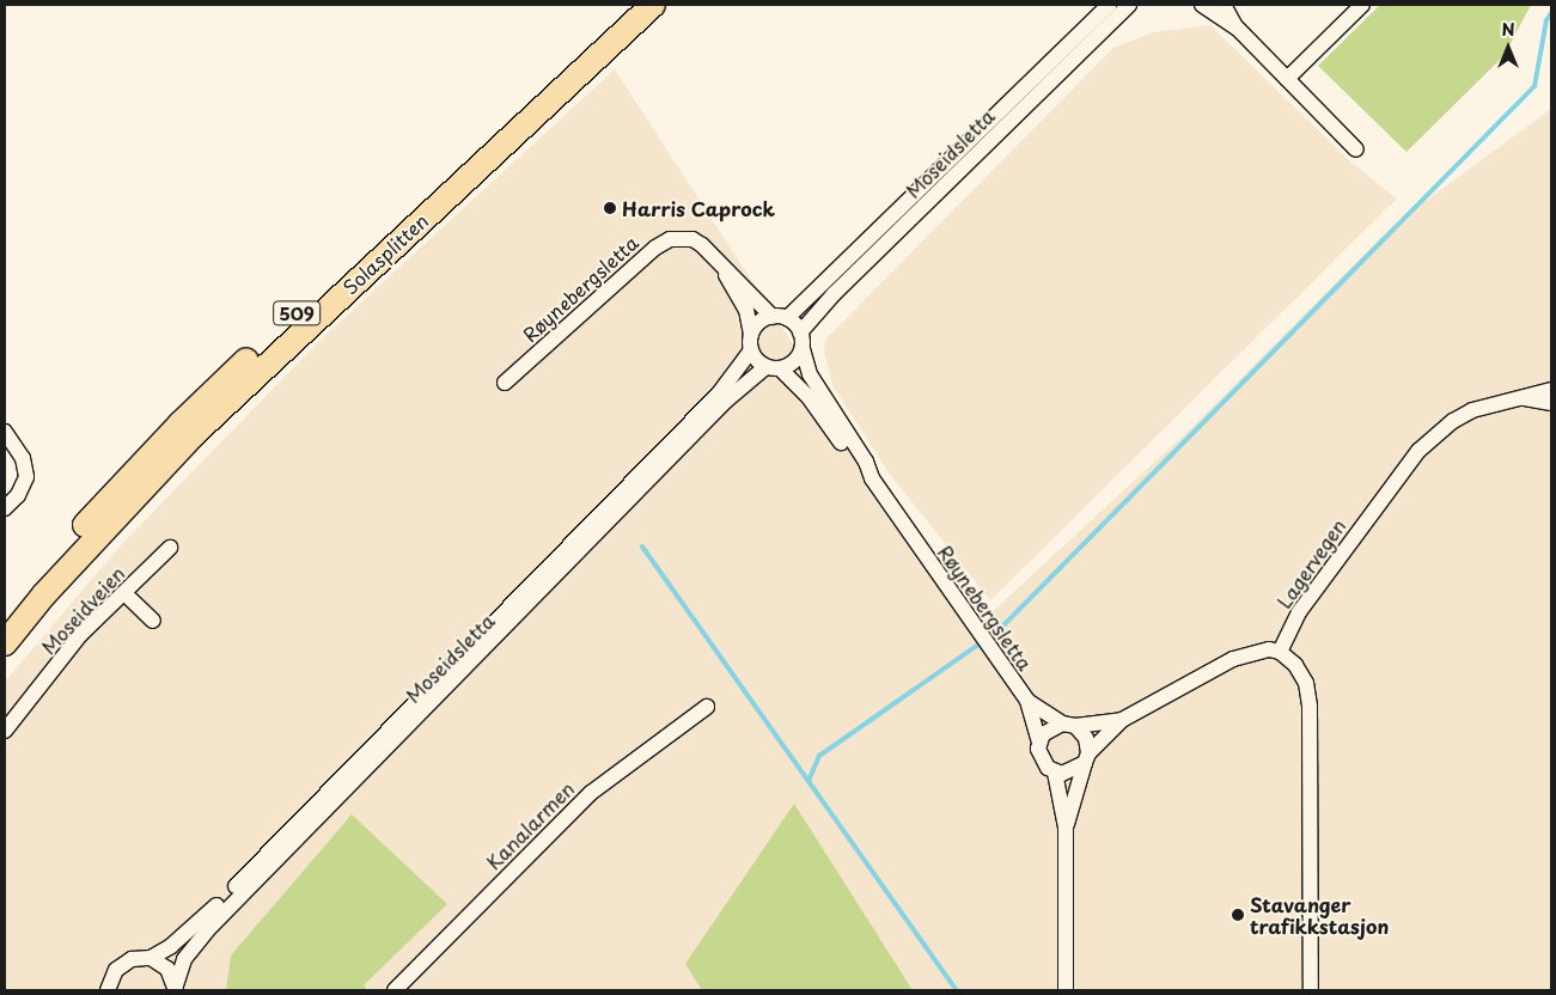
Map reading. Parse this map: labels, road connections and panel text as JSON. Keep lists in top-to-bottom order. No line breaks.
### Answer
{"streets":{"highway":["Solasplitten","509"],"street":["Moseidsletta","Røynebergsletta","Lagervegen","Moseidveien","Kanalarmen"]},"crossings":[["Moseidsletta","Røynebergsletta"]],"places":["Harris Caprock","Stavanger trafikkstasjon"],"north":"top"}
